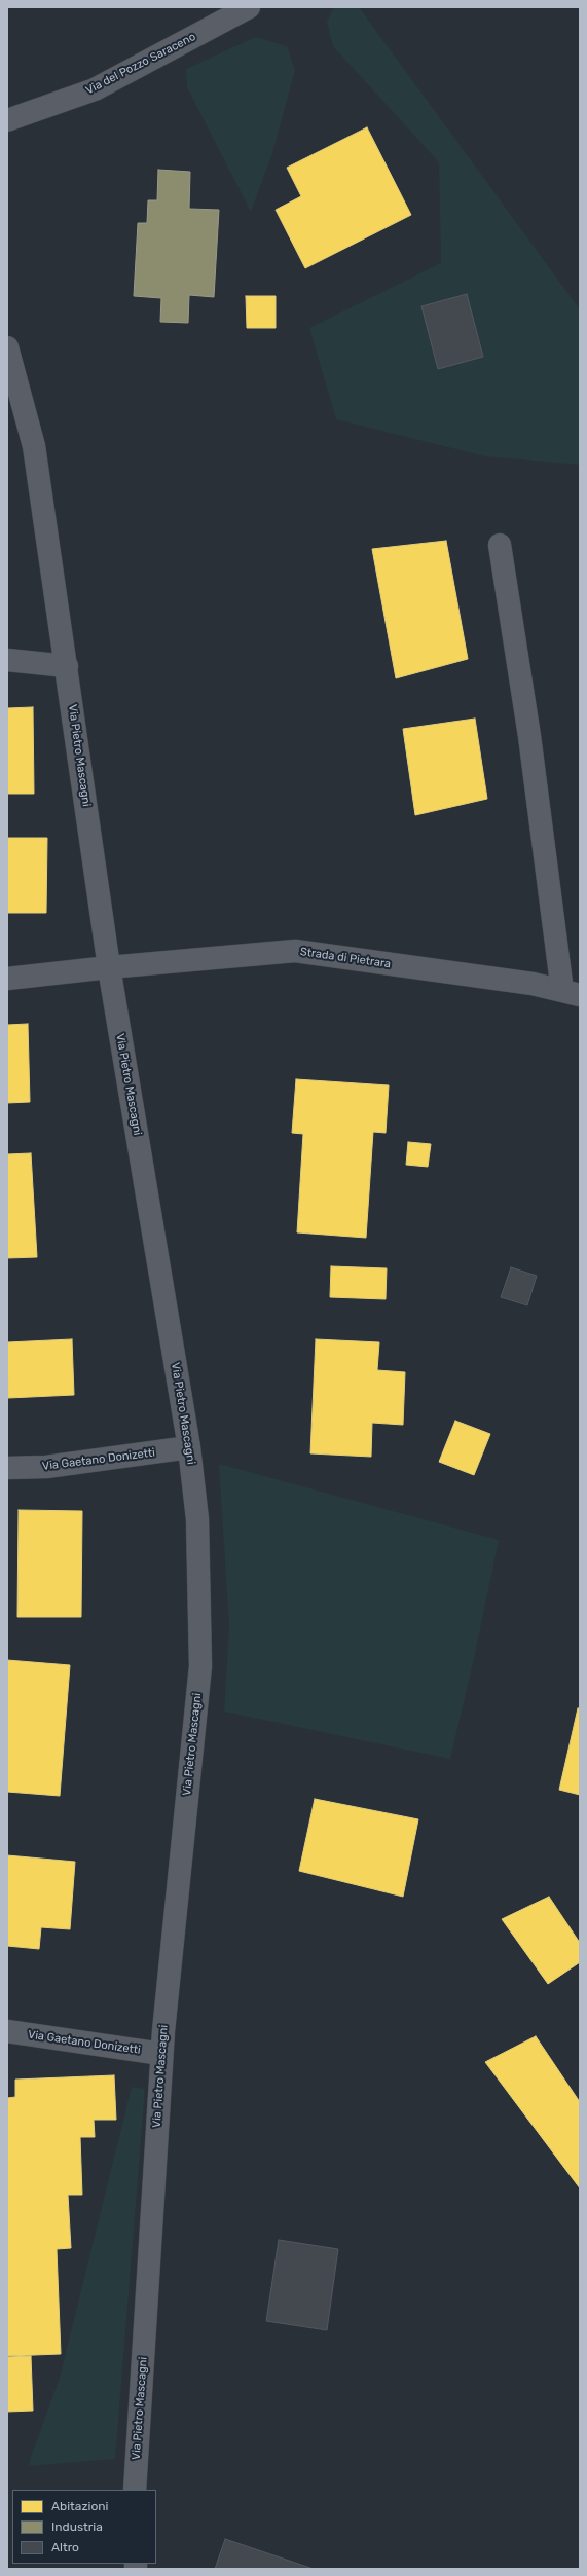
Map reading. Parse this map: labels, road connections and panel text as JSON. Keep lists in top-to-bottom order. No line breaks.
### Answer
{"streets":{"street":["Via del Pozzo Saraceno","Via Pietro Mascagni","Strada di Pietrara","Via Gaetano Donizetti"]},"crossings":[["Via Pietro Mascagni","Strada di Pietrara"],["Via Pietro Mascagni","Via Gaetano Donizetti"]],"legend":["Abitazioni","Industria","Altro"]}
